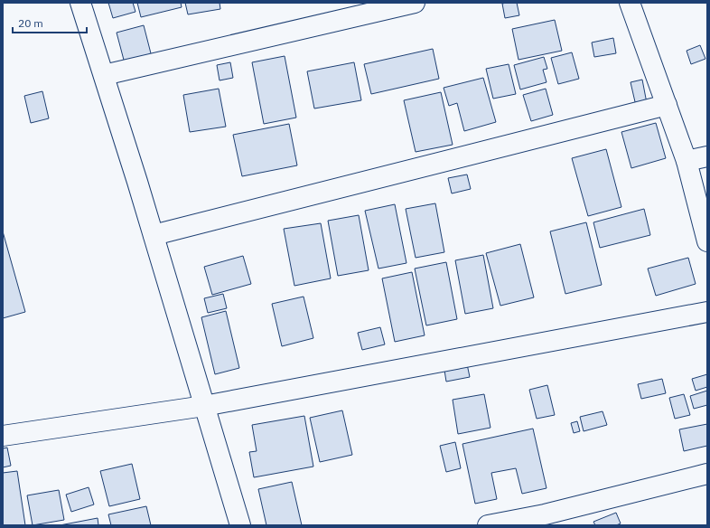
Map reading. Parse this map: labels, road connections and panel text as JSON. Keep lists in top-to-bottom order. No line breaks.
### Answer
{"scale_bar":"20 m"}
